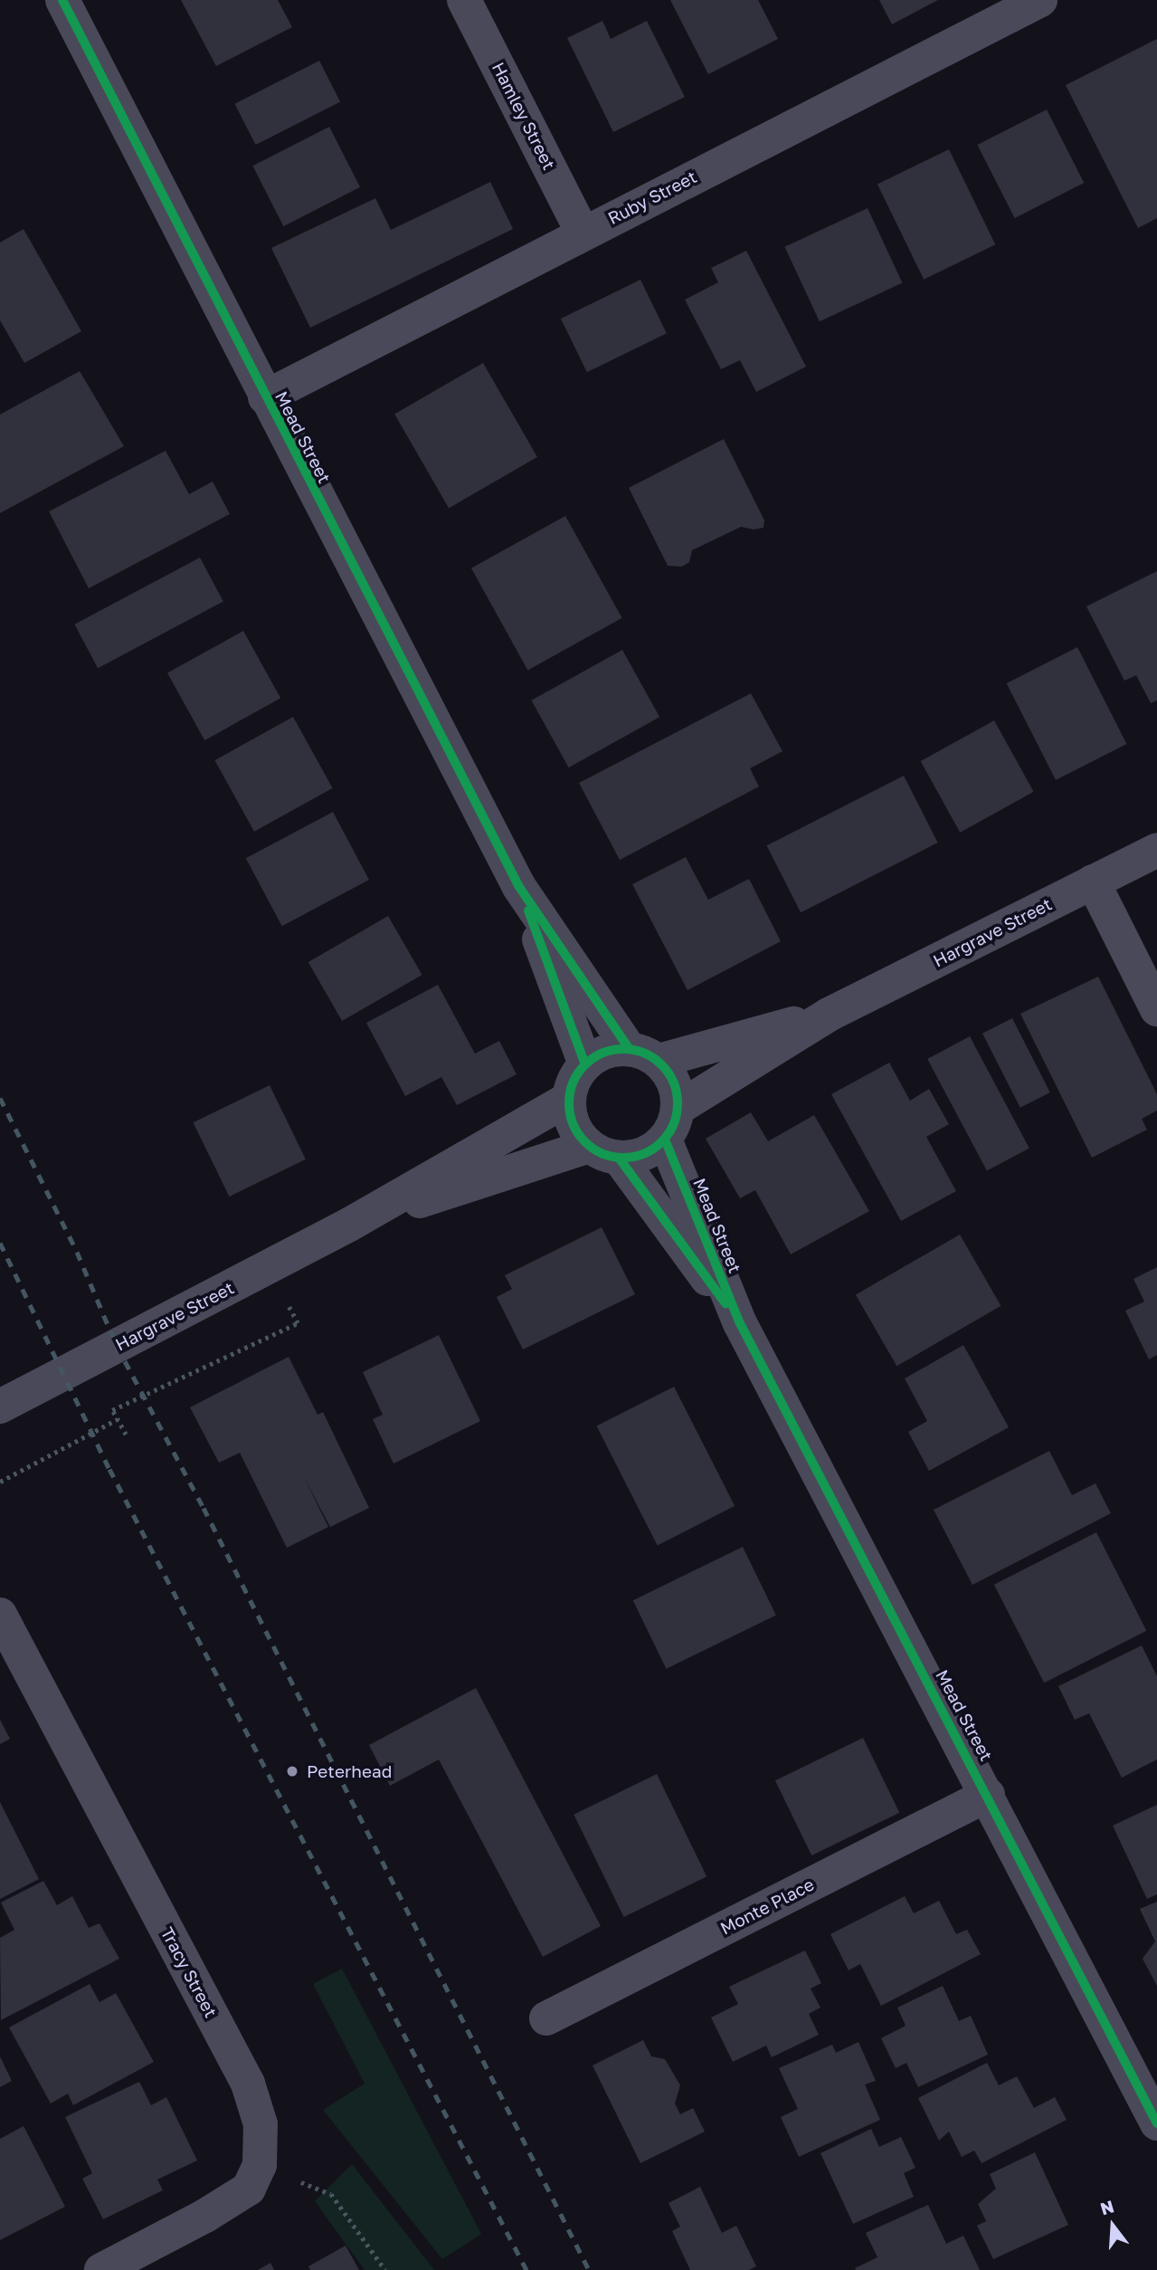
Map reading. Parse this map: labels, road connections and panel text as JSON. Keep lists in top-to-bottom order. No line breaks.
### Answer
{"streets":{"street":["Hamley Street","Ruby Street","Mead Street","Hargrave Street","Monte Place","Tracy Street"]},"crossings":[["Hamley Street","Ruby Street"],["Ruby Street","Mead Street"],["Mead Street","Hargrave Street"],["Mead Street","Monte Place"]],"places":["Peterhead"],"north":"top"}
